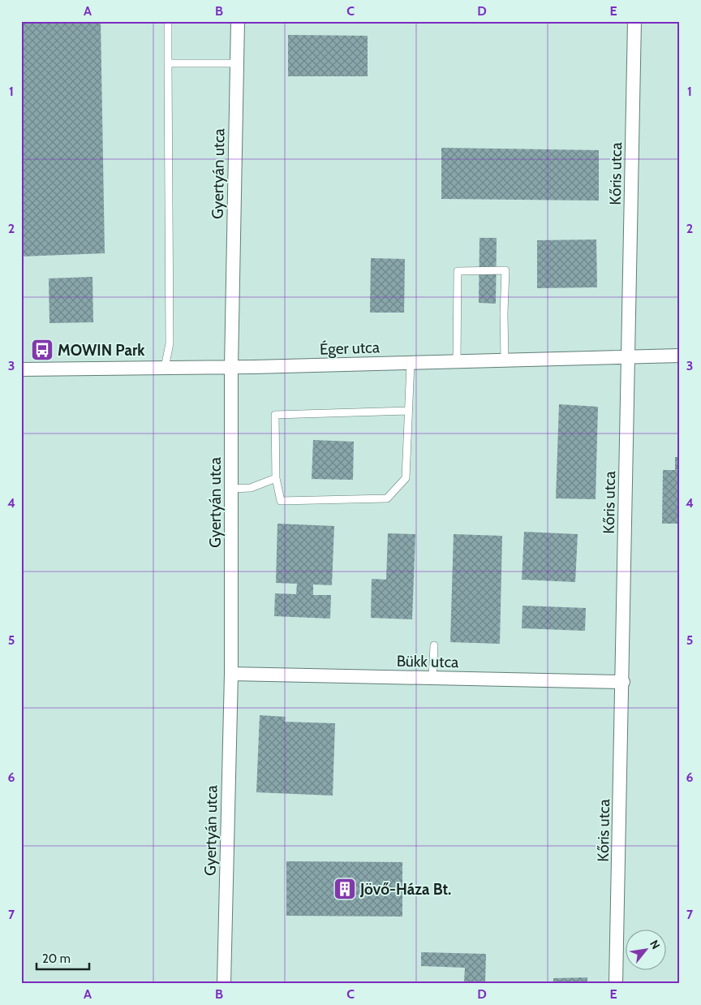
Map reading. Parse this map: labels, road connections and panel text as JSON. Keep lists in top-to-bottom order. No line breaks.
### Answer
{"streets":{"street":["Gyertyán utca","Kőris utca","Éger utca","Bükk utca"]},"crossings":[["Gyertyán utca","Éger utca"],["Gyertyán utca","Bükk utca"],["Kőris utca","Éger utca"],["Kőris utca","Bükk utca"]],"places":{"bus stop":["MOWIN Park"],"building":["Jövő-Háza Bt."]},"scale_bar":"20 m","north":"top right","grid":{"columns":["A","B","C","D","E"],"rows":["1","2","3","4","5","6","7"]}}
